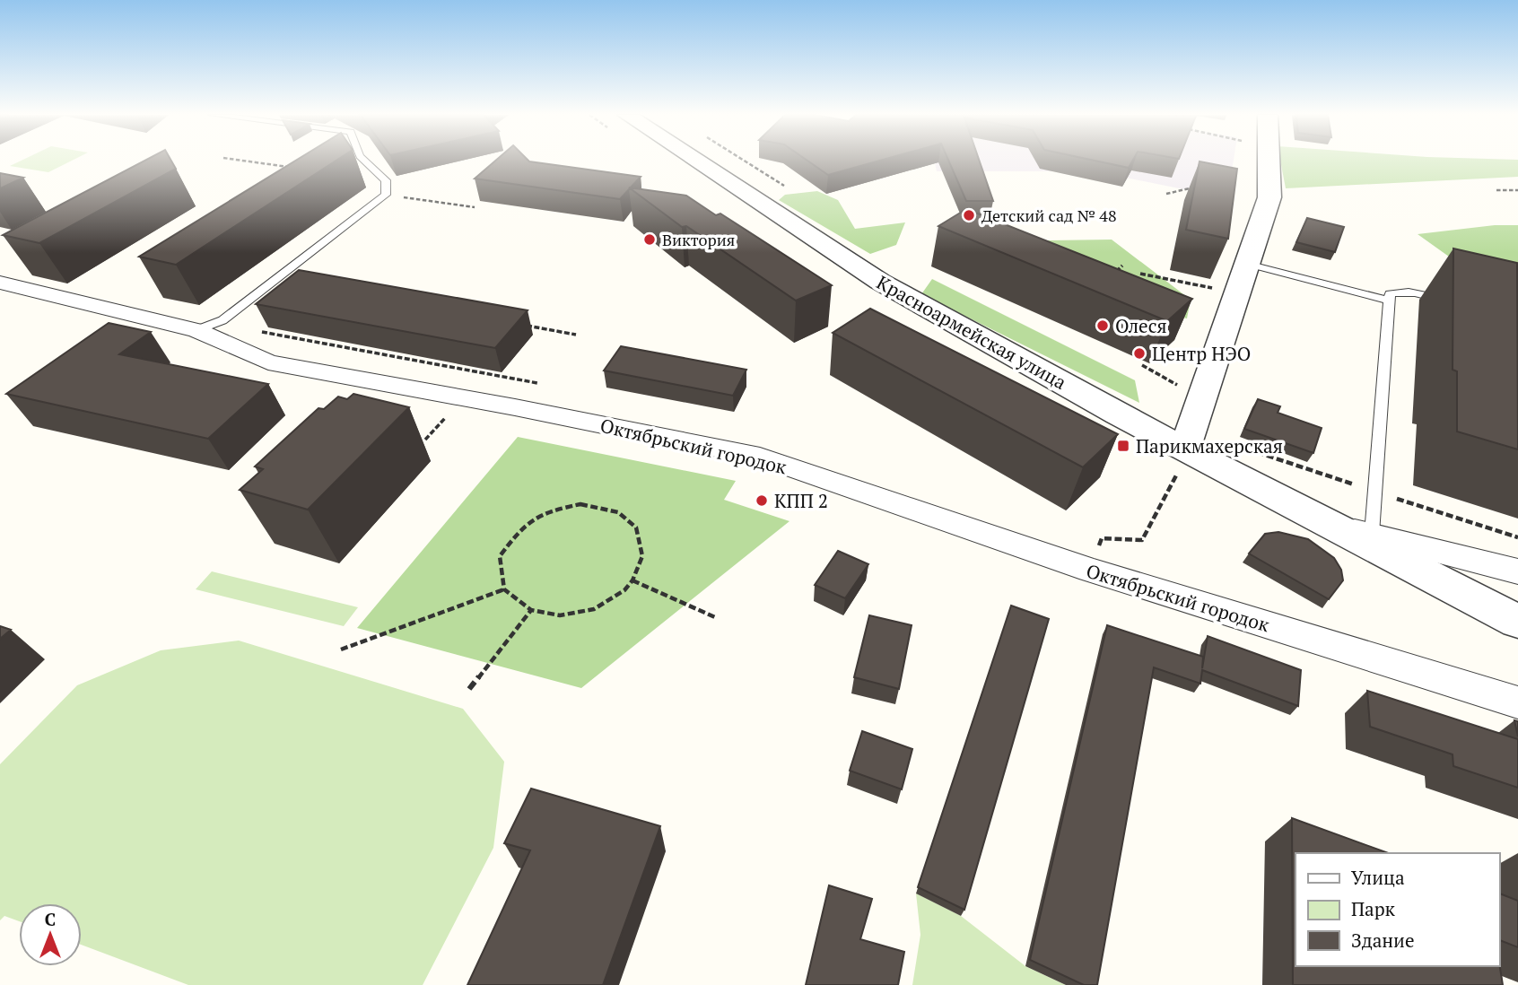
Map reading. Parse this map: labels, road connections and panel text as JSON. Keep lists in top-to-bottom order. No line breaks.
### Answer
{"streets":{"street":["Красноармейская улица","Октябрьский городок"]},"places":{"other":["Детский сад № 48","Виктория","Олеся","Центр НЭО","КПП 2"],"transit":["Парикмахерская"]},"legend":["Улица","Парк","Здание"],"north":"top"}
